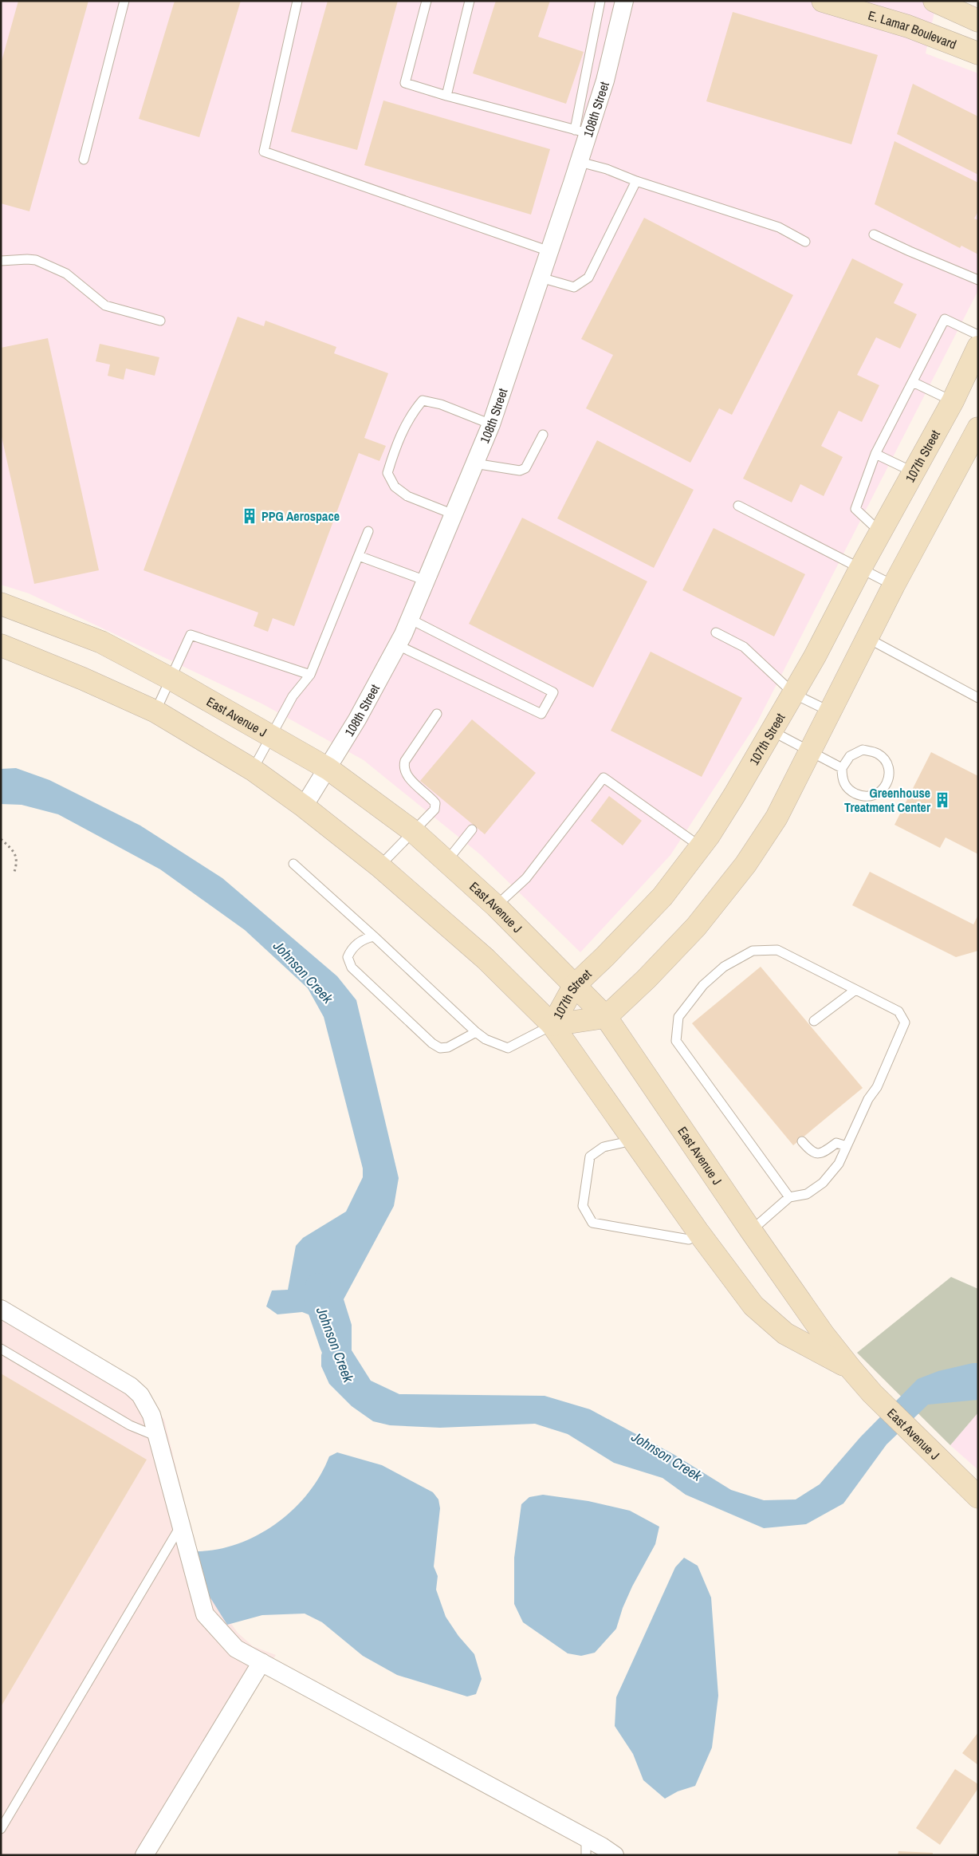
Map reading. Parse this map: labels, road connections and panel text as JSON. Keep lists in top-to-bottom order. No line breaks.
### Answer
{"streets":{"street":["E. Lamar Boulevard","108th Street","107th Street","East Avenue J"]},"crossings":[["108th Street","East Avenue J"],["107th Street","East Avenue J"]],"water":["Johnson Creek"],"places":{"building":["PPG Aerospace","Greenhouse Treatment Center"]}}
